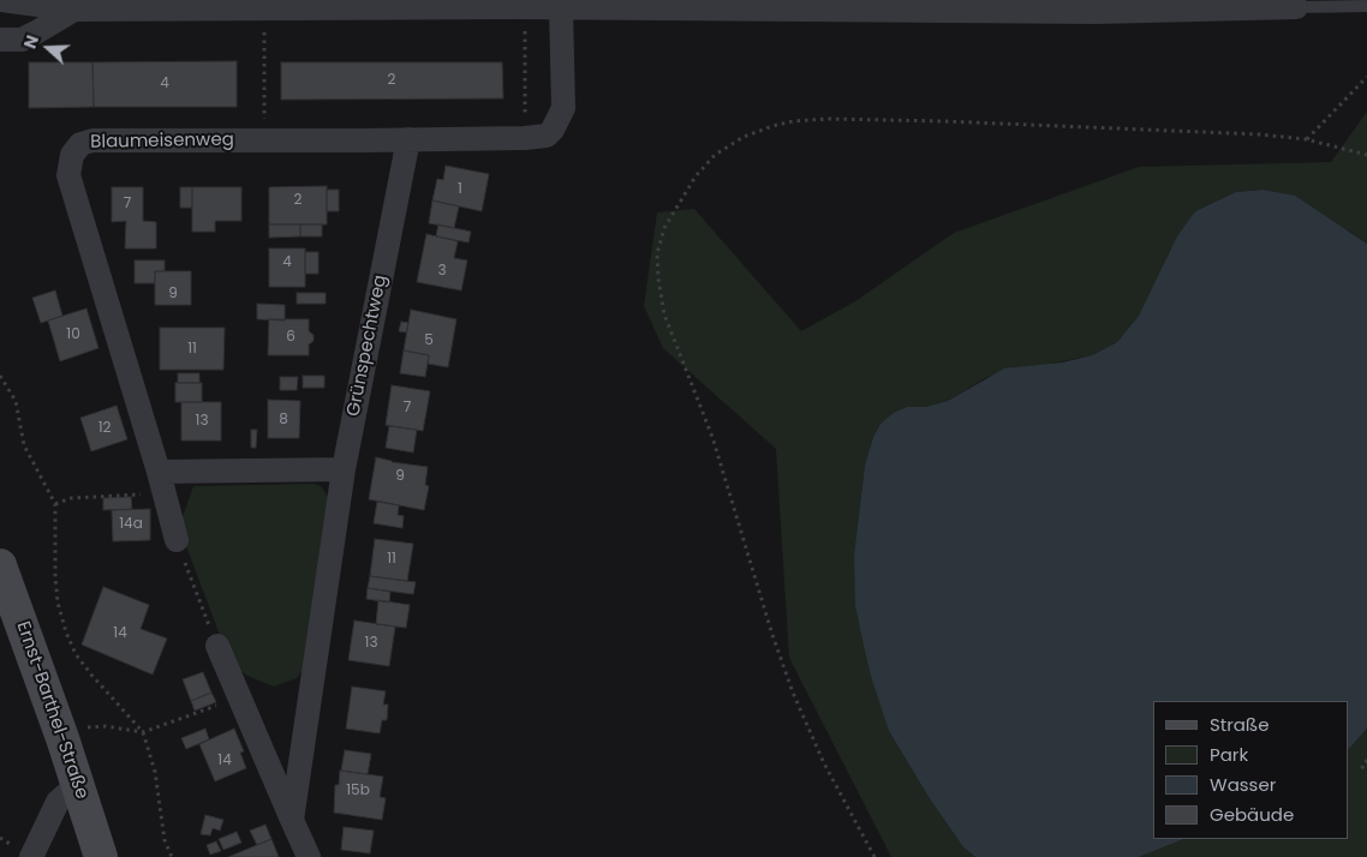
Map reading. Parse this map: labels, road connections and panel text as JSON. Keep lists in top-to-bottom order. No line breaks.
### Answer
{"streets":{"street":["Blaumeisenweg","Grünspechtweg","Ernst-Barthel-Straße"]},"crossings":[["Blaumeisenweg","Grünspechtweg"]],"house_numbers":["2","4","1","2","7","4","3","9","10","6","5","11","7","8","13","12","9","14a","11","14","13","14","15b"],"legend":["Straße","Park","Wasser","Gebäude"],"north":"left"}
